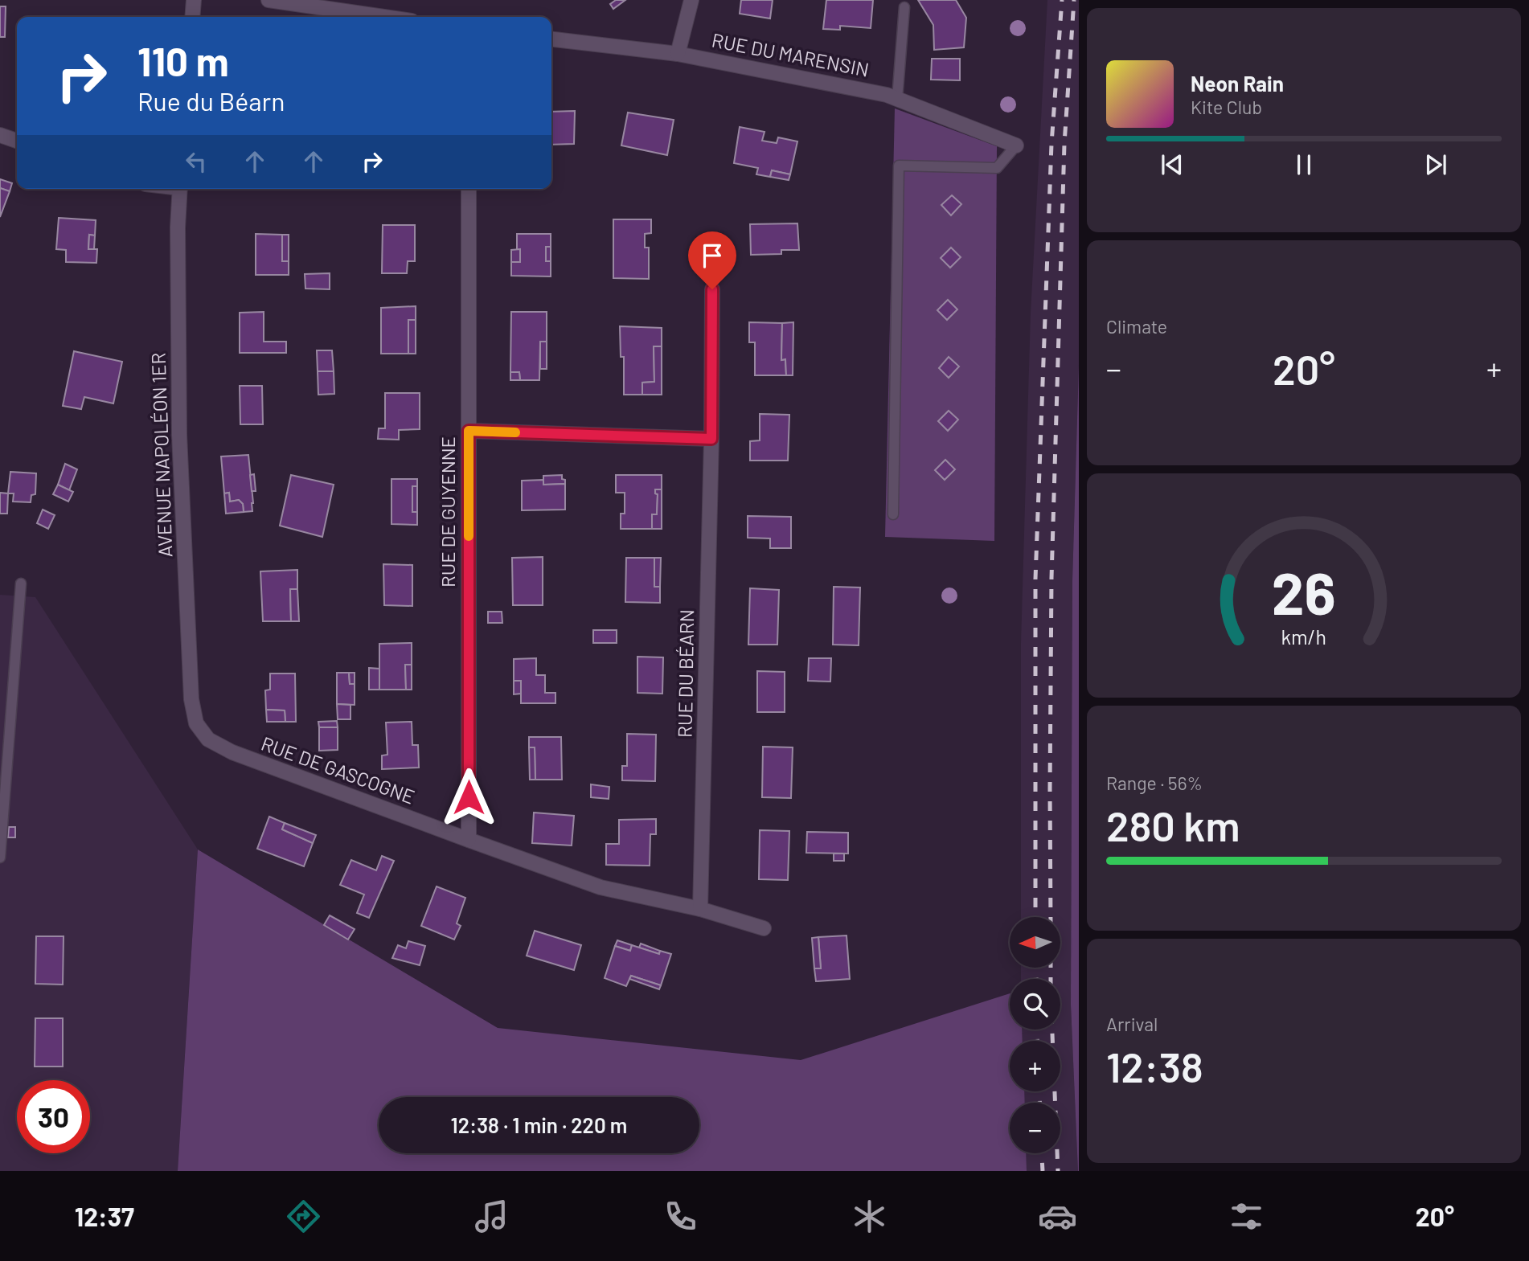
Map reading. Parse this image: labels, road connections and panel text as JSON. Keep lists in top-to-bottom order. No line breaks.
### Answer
{"streets":{"street":["RUE DU MARENSIN","AVENUE NAPOLÉON 1ER","RUE DE GUYENNE","RUE DU BÉARN","RUE DE GASCOGNE"]},"crossings":[["AVENUE NAPOLÉON 1ER","RUE DE GASCOGNE"],["RUE DE GUYENNE","RUE DE GASCOGNE"],["RUE DU BÉARN","RUE DE GASCOGNE"]],"north":"left","page":{"turn":["110 m","Rue du Béarn"],"song":["Neon Rain","Kite Club"],"tile":["Climate",["Range · 56%","280 km"],["Arrival","12:38"]],"heat":["−","20°","+"],"map_buttons":["+","−"],"limit":"30","trip":"12:38 · 1 min · 220 m","tabs":["12:37","20°"],"gauge":["26","km/h"]}}
